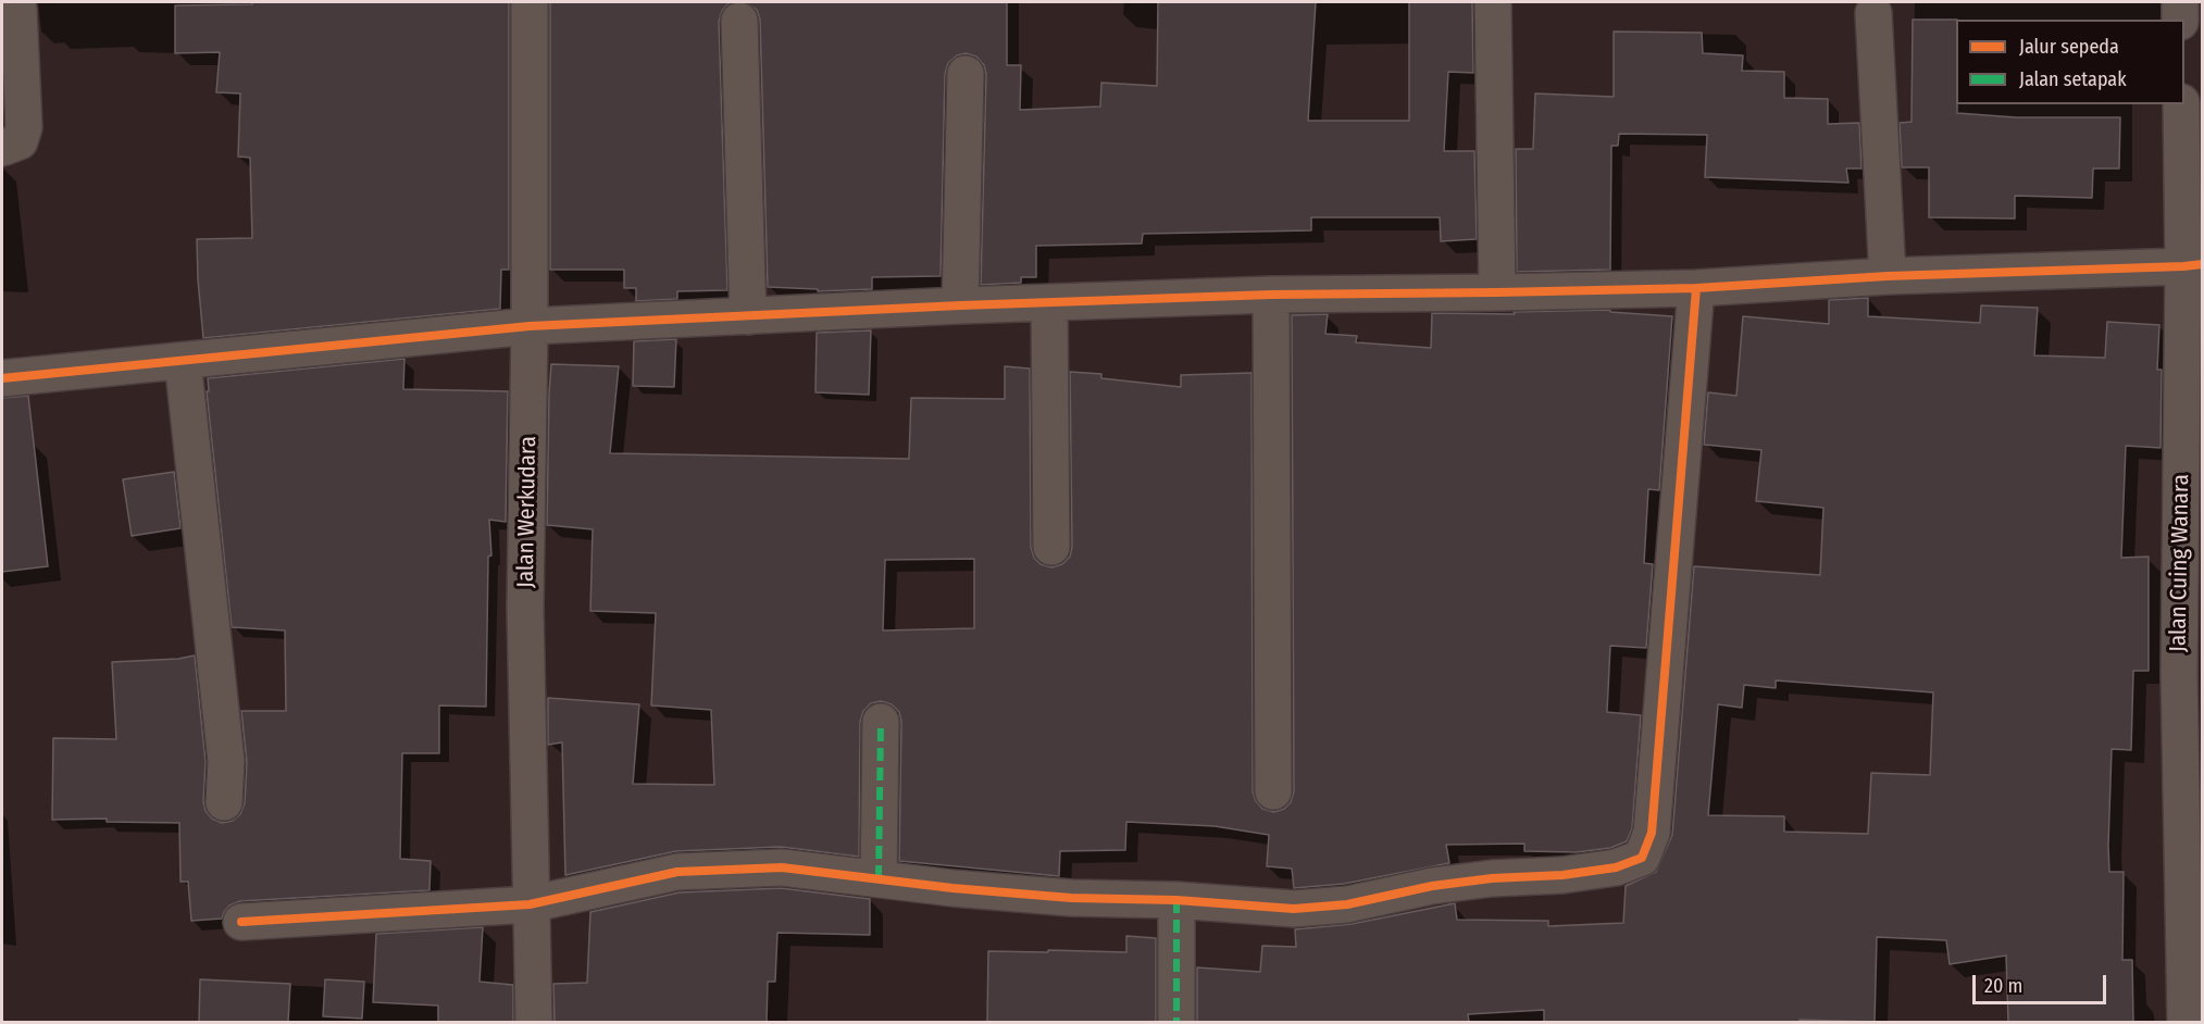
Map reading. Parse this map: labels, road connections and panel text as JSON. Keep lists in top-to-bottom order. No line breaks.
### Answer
{"streets":{"street":["Jalan Werkudara","Jalan Cuing Wanara"]},"legend":["Jalur sepeda","Jalan setapak"],"scale_bar":"20 m"}
